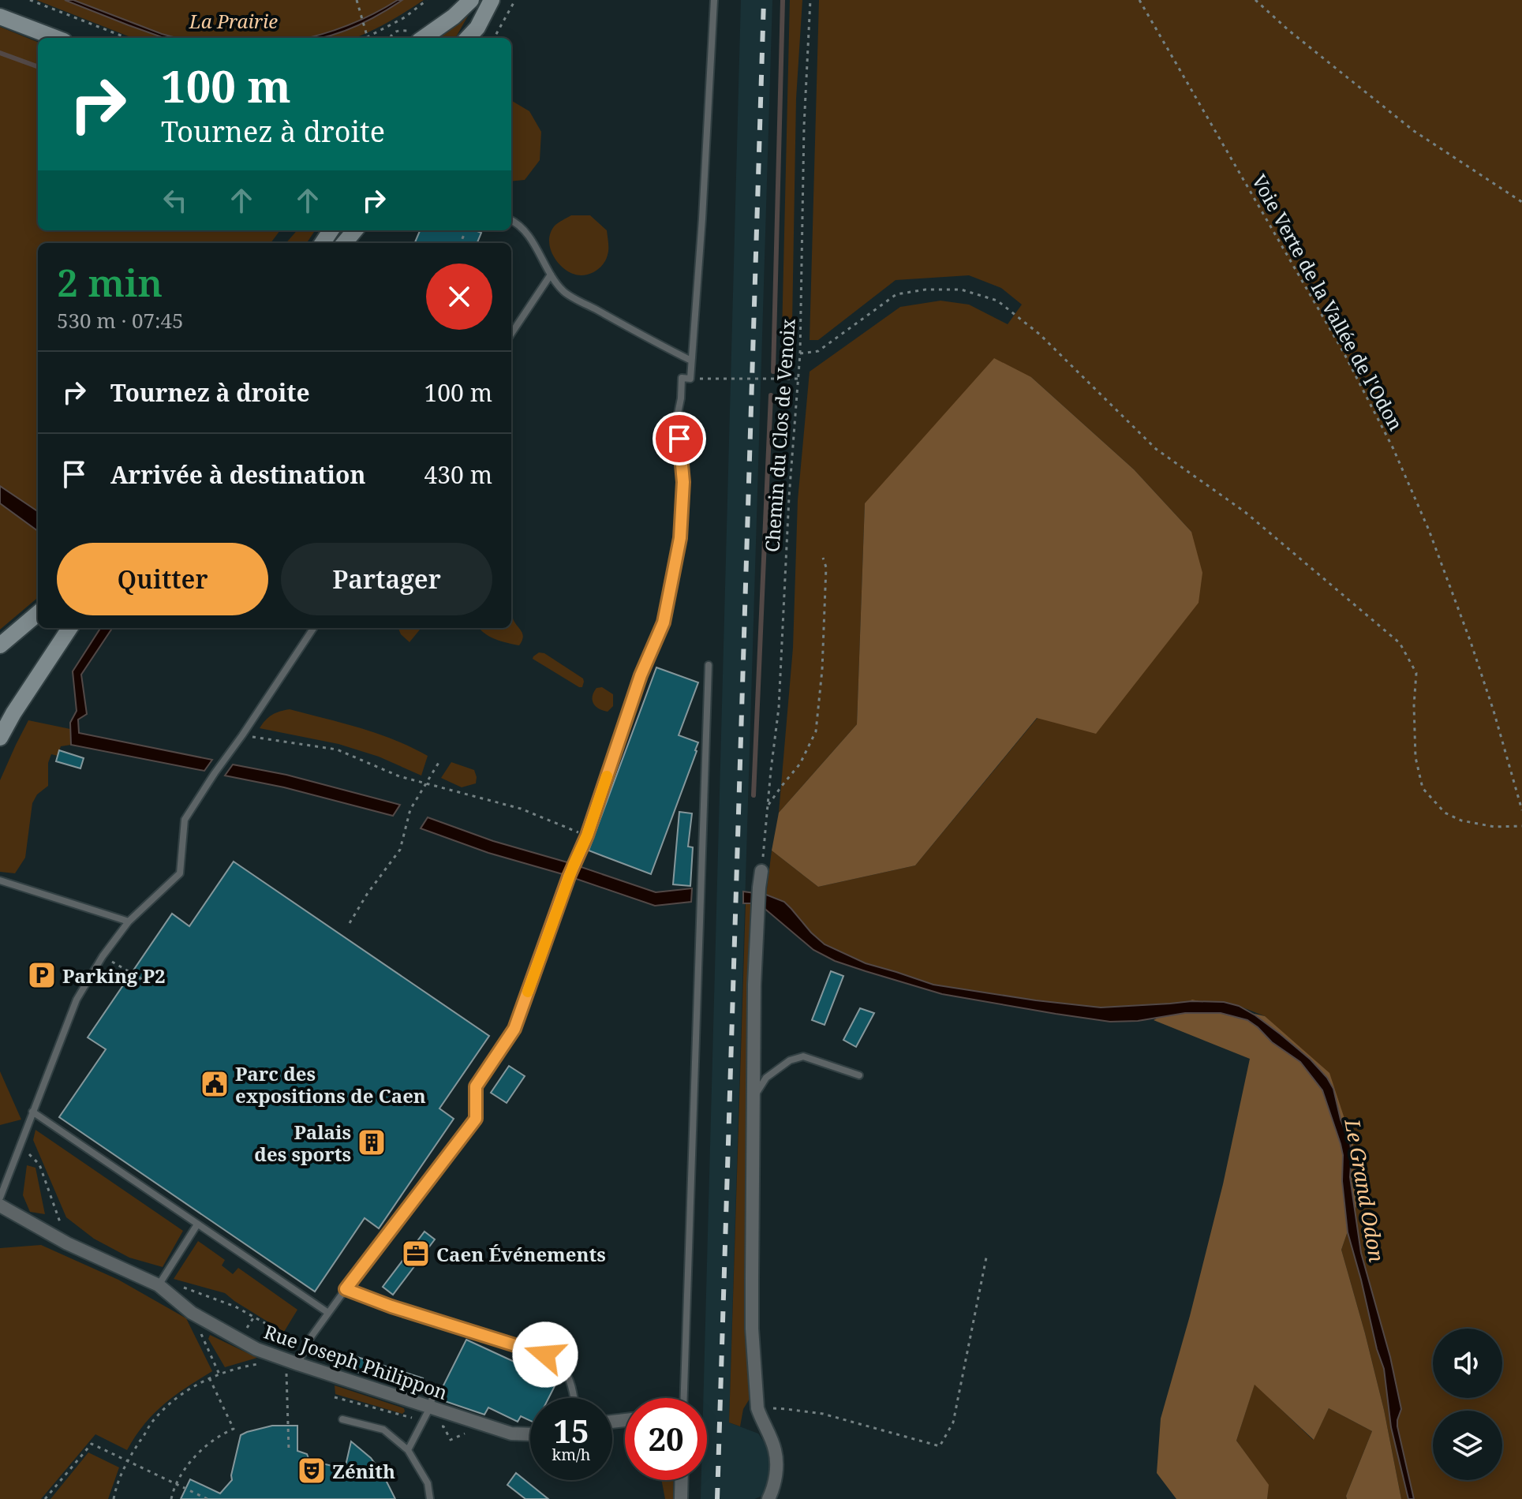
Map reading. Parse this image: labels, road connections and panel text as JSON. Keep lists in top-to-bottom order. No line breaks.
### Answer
{"streets":{"street":["Rue Joseph Philippon"],"path":["Voie Verte de la Vallée de l'Odon","Chemin du Clos de Venoix"]},"water":["Le Grand Odon"],"parks":["La Prairie"],"places":{"parking":["Parking P2"],"public building":["Parc des expositions de Caen"],"building":["Palais des sports"],"office":["Caen Événements"],"theatre":["Zénith"]},"page":{"turn":["100 m","Tournez à droite"],"heading":["2 min","530 m · 07:45"],"list":[{"name":"Tournez à droite","value":"100 m"},{"name":"Arrivée à destination","value":"430 m"}],"buttons":["Quitter","Partager"],"speed":"15 km/h","limit":"20"}}
